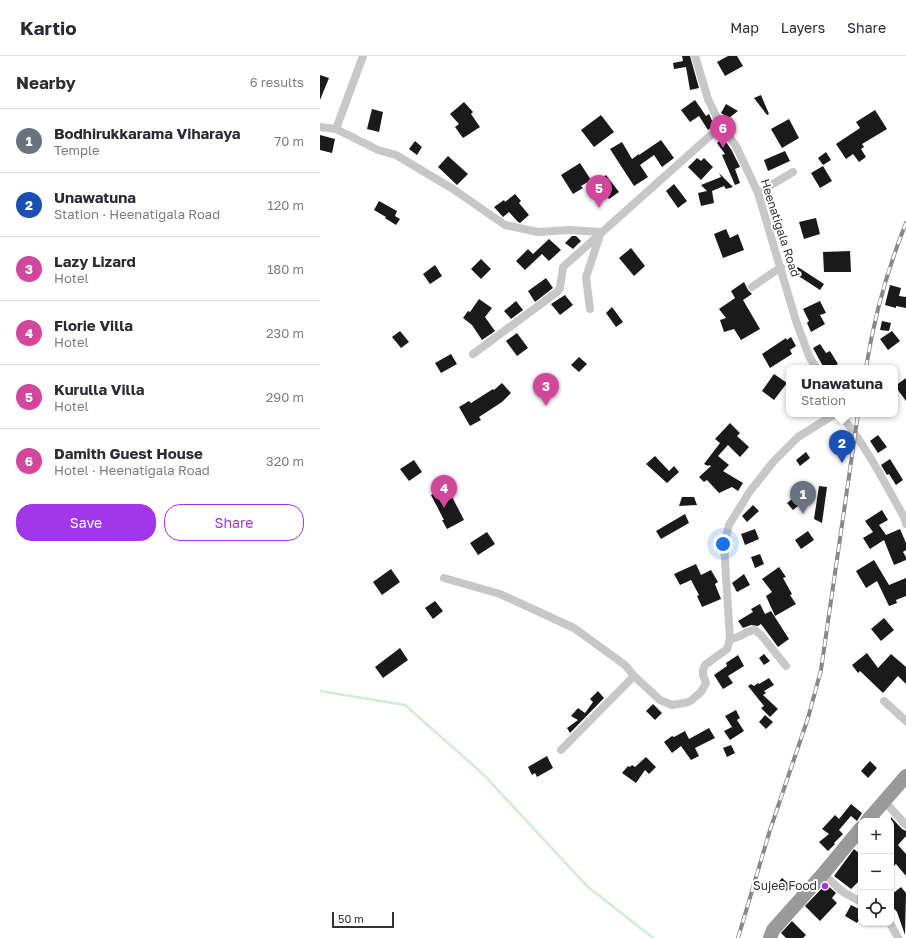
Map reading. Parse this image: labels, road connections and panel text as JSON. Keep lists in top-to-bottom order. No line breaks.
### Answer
{"streets":{"street":["Heenatigala Road"]},"places":["Sujee Food"],"scale_bar":"50 m","page":{"header":"Kartio","nav":["Map","Layers","Share"],"heading":["Nearby","6 results"],"list":[{"mark":"1","name":"Bodhirukkarama Viharaya","note":"Temple","value":"70 m"},{"mark":"2","name":"Unawatuna","note":"Station · Heenatigala Road","value":"120 m"},{"mark":"3","name":"Lazy Lizard","note":"Hotel","value":"180 m"},{"mark":"4","name":"Florie Villa","note":"Hotel","value":"230 m"},{"mark":"5","name":"Kurulla Villa","note":"Hotel","value":"290 m"},{"mark":"6","name":"Damith Guest House","note":"Hotel · Heenatigala Road","value":"320 m"}],"pins":["6","5","3","2","4","1"],"popup":["Unawatuna","Station"],"buttons":["Save","Share"],"map_buttons":["+","−"],"scale":"50 m"}}
